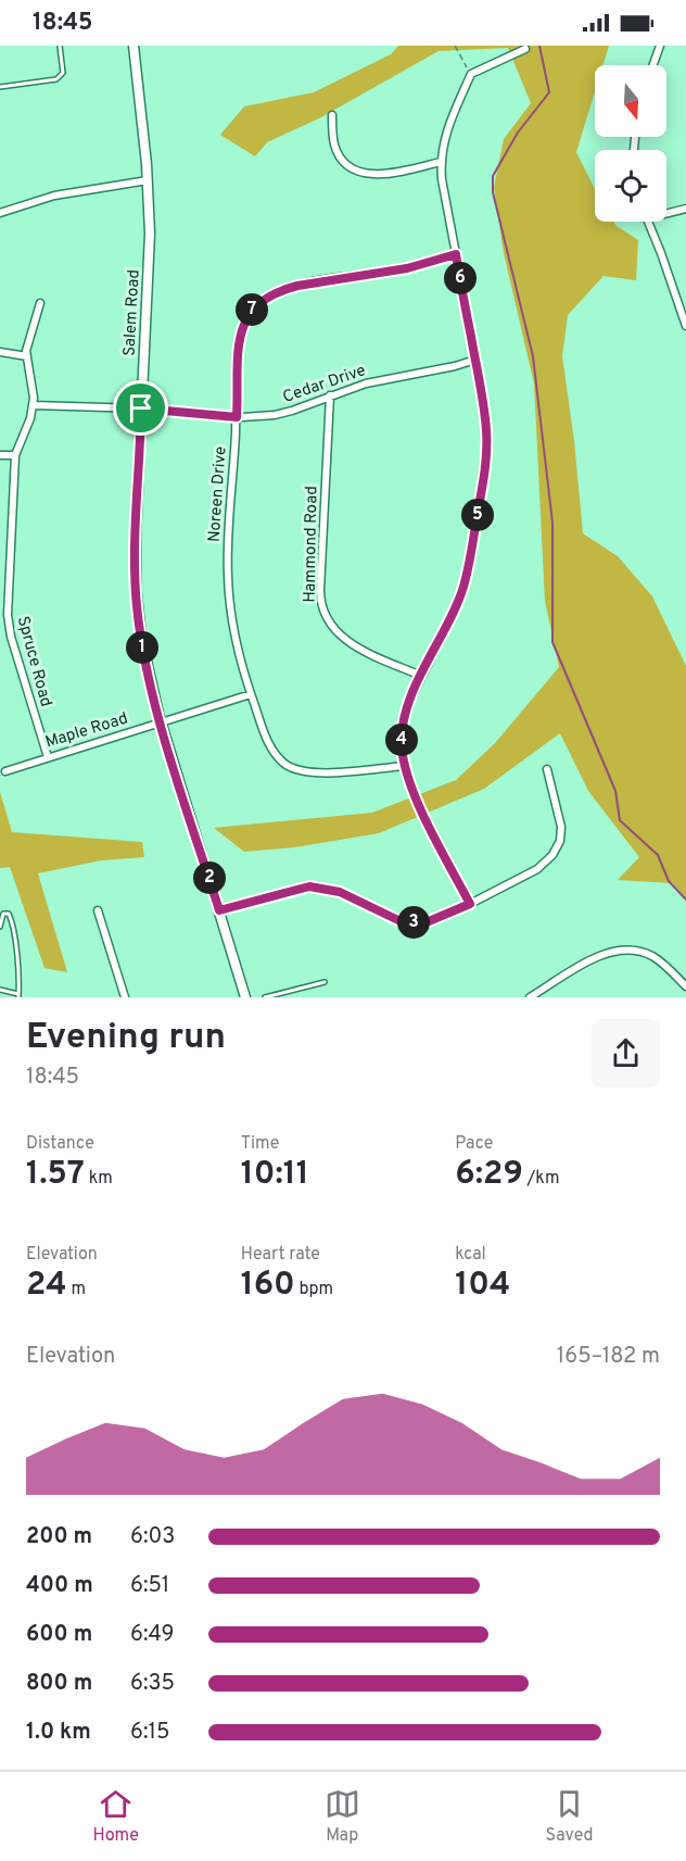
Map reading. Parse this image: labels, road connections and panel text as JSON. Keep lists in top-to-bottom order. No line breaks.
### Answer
{"streets":{"street":["Salem Road","Cedar Drive","Noreen Drive","Hammond Road","Spruce Road","Maple Road"]},"crossings":[["Salem Road","Cedar Drive"],["Salem Road","Maple Road"],["Cedar Drive","Noreen Drive"],["Cedar Drive","Hammond Road"],["Cedar Drive","Spruce Road"],["Noreen Drive","Maple Road"],["Spruce Road","Maple Road"]],"north":"bottom","page":{"status":"18:45","pins":["6","7","5","1","4","2","3"],"heading":["Evening run","18:45"],"stats":[["Distance","1.57 km"],["Time","10:11"],["Pace","6:29 /km"],["Elevation","24 m"],["Heart rate","160 bpm"],["kcal","104"]],"chart":["Elevation","165–182 m"],"list":[{"name":"200 m","note":"6:03"},{"name":"400 m","note":"6:51"},{"name":"600 m","note":"6:49"},{"name":"800 m","note":"6:35"},{"name":"1.0 km","note":"6:15"}],"tabs":["Home","Map","Saved"]}}
